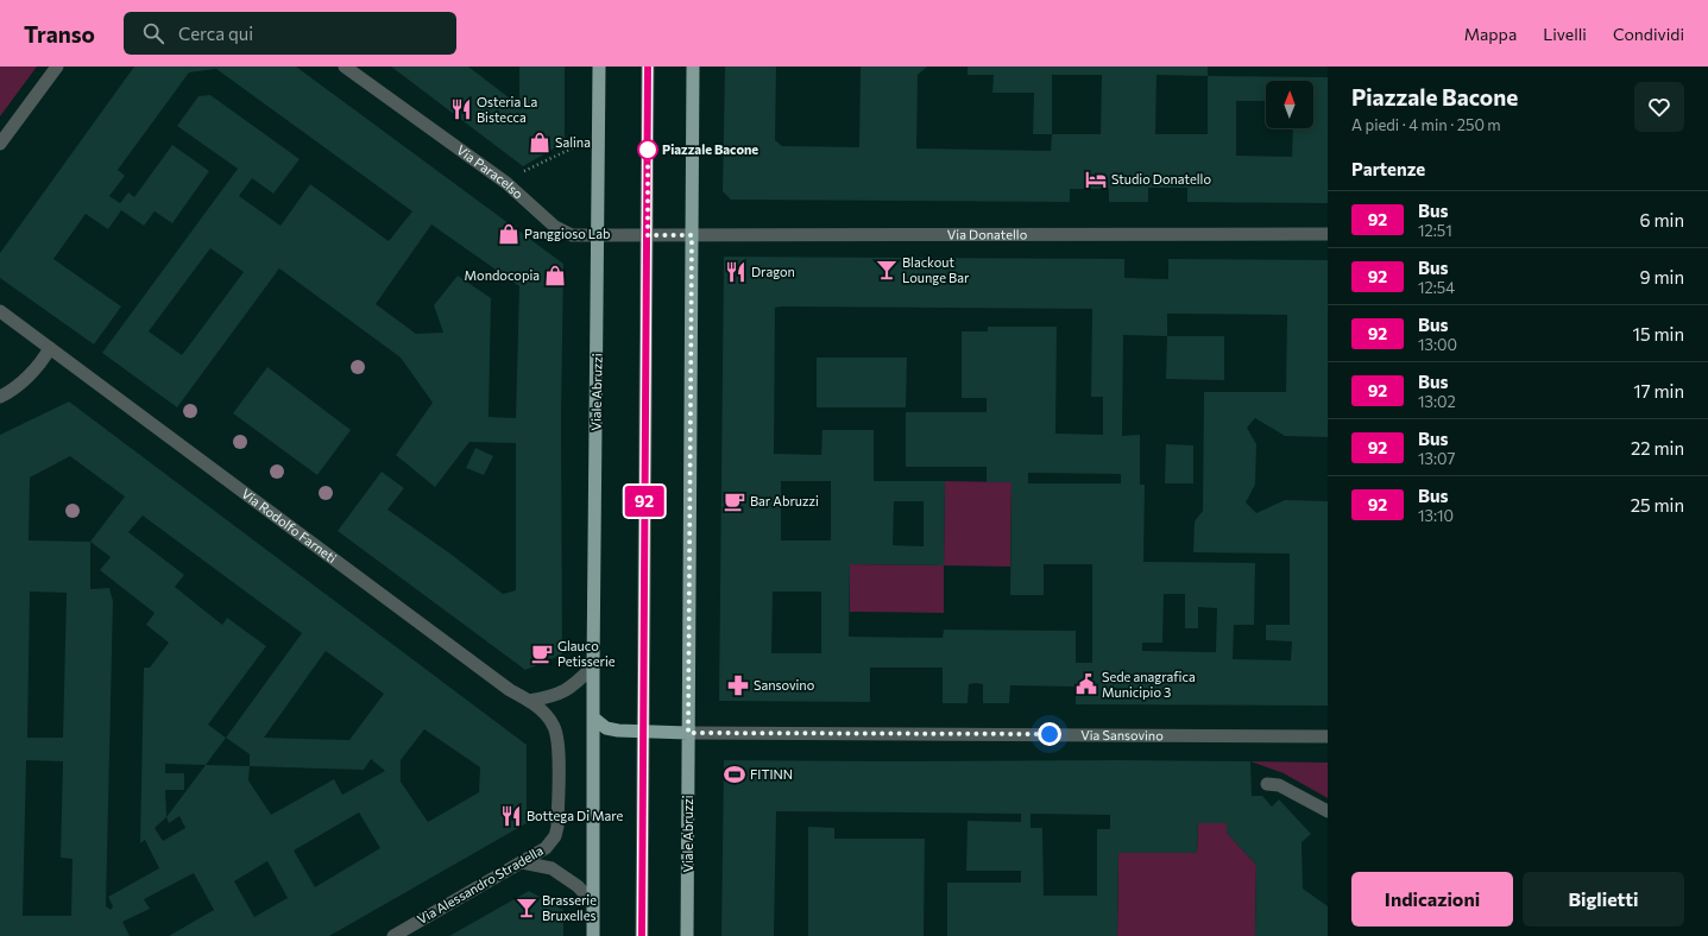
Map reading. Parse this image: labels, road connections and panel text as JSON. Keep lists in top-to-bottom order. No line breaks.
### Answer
{"streets":{"main road":["Viale Abruzzi"],"street":["Via Paracelso","Via Donatello","Via Rodolfo Farneti","Via Sansovino","Via Alessandro Stradella"]},"crossings":[["Via Paracelso","Via Donatello"],["Via Paracelso","Viale Abruzzi"],["Via Donatello","Viale Abruzzi"],["Viale Abruzzi","Via Sansovino"],["Via Rodolfo Farneti","Via Alessandro Stradella"]],"places":{"restaurant":["Osteria La Bistecca","Dragon","Bottega Di Mare"],"shop":["Salina","Panggioso Lab","Mondocopia"],"other":["Piazzale Bacone"],"hotel":["Studio Donatello"],"bar":["Blackout Lounge Bar","Brasserie Bruxelles"],"cafe":["Bar Abruzzi","Glauco Petisserie"],"public building":["Sede anagrafica Municipio 3"],"pharmacy":["Sansovino"],"sports":["FITINN"]},"lines":["bus line 92"],"north":"top","page":{"header":"Transo","search":"Cerca qui","nav":["Mappa","Livelli","Condividi"],"on_map":"92","heading":[["Piazzale Bacone","A piedi · 4 min · 250 m"],"Partenze"],"list":[{"mark":"92","name":"Bus","note":"12:51","value":"6 min"},{"mark":"92","name":"Bus","note":"12:54","value":"9 min"},{"mark":"92","name":"Bus","note":"13:00","value":"15 min"},{"mark":"92","name":"Bus","note":"13:02","value":"17 min"},{"mark":"92","name":"Bus","note":"13:07","value":"22 min"},{"mark":"92","name":"Bus","note":"13:10","value":"25 min"}],"buttons":["Indicazioni","Biglietti"]}}
